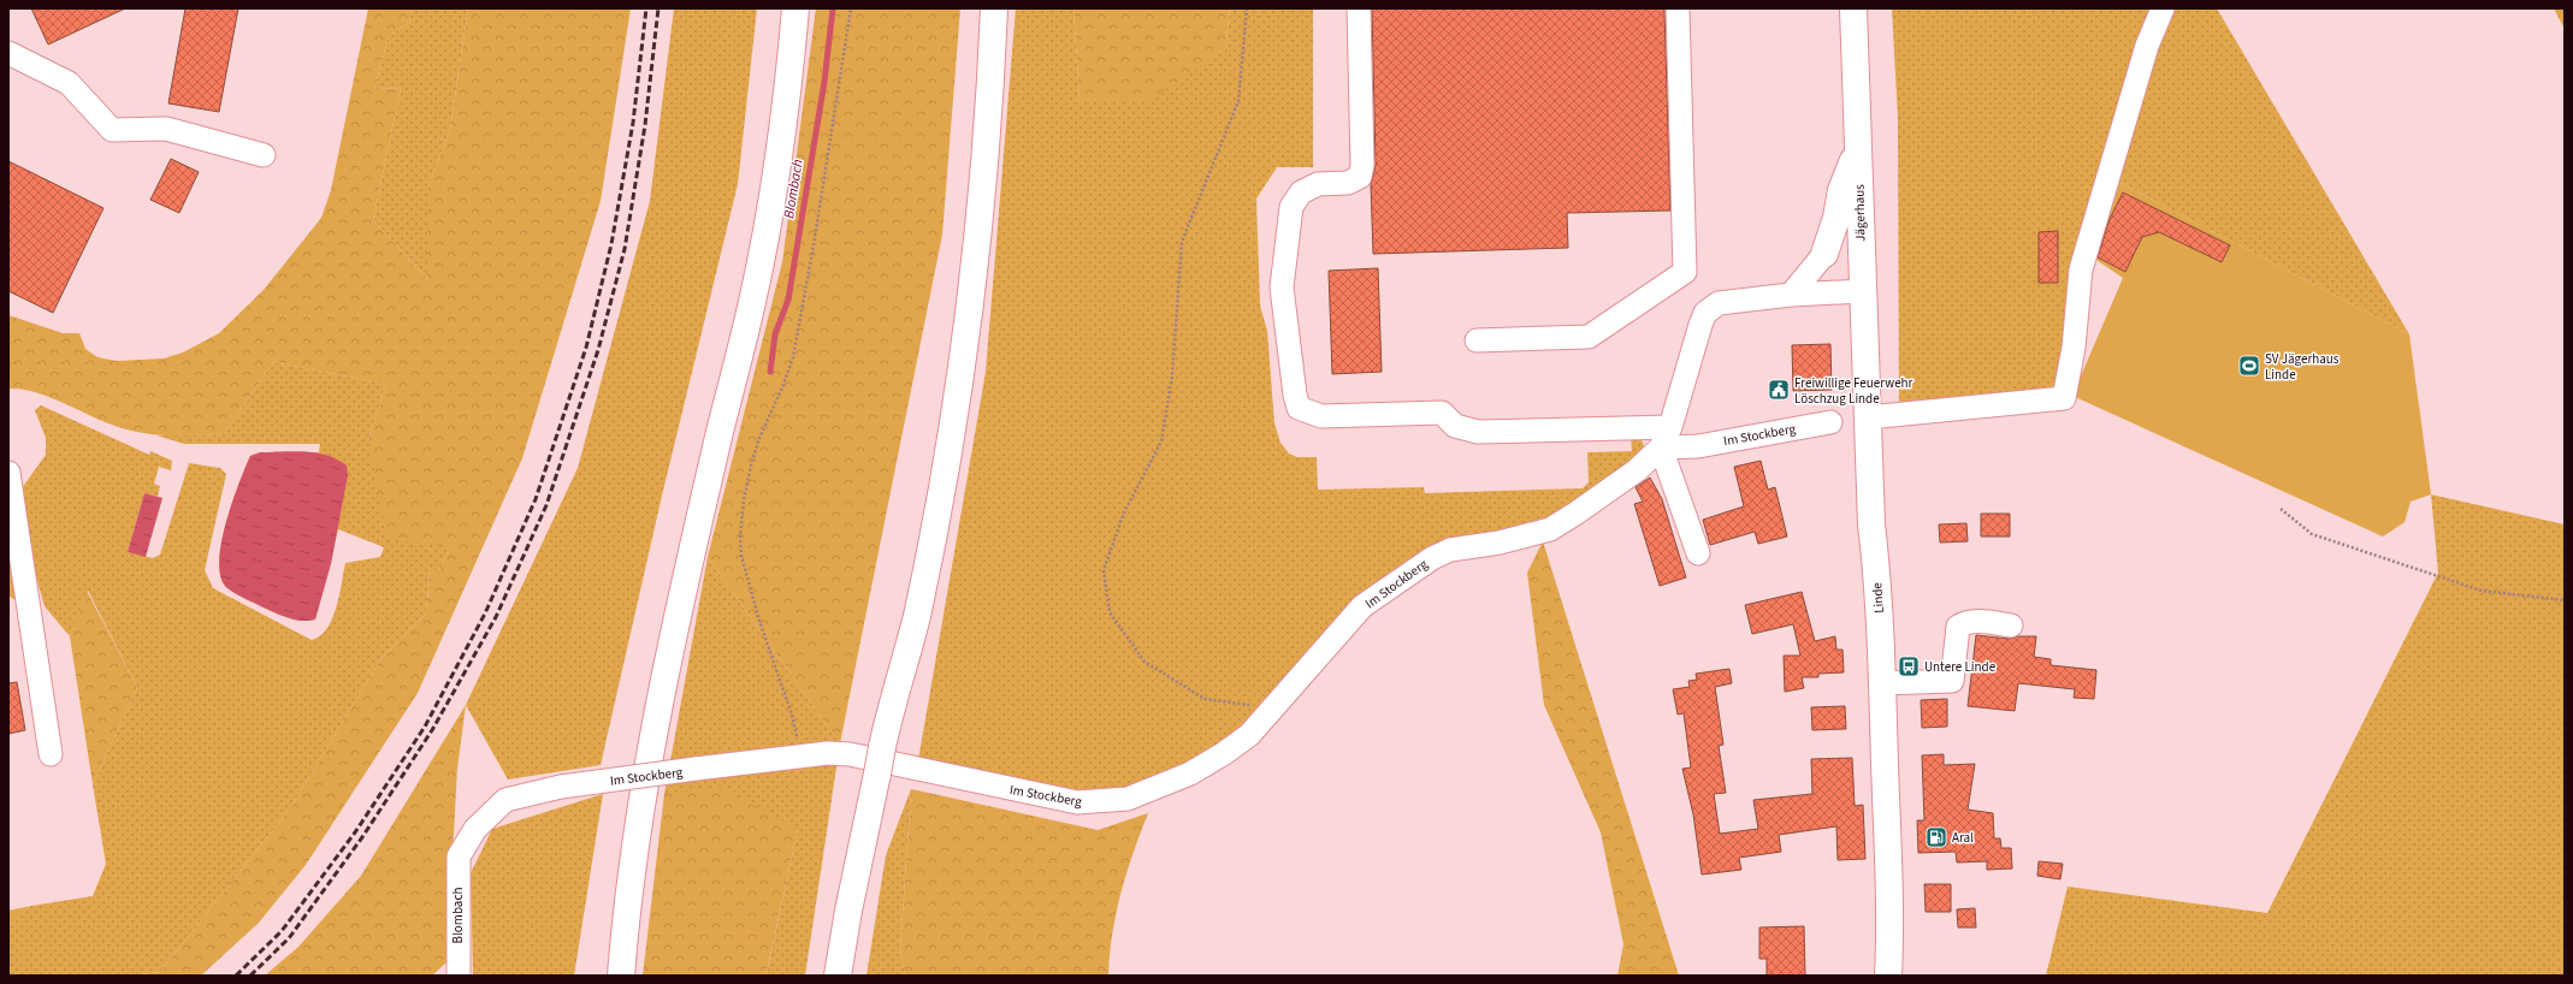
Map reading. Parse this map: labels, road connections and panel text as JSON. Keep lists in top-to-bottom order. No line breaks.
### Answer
{"streets":{"main road":["Jägerhaus","Linde"],"street":["Im Stockberg","Blombach"]},"crossings":[["Jägerhaus","Im Stockberg"],["Jägerhaus","Linde"],["Im Stockberg","Blombach"]],"water":["Blombach"],"places":{"sports":["SV Jägerhaus Linde"],"public building":["Freiwillige Feuerwehr Löschzug Linde"],"bus stop":["Untere Linde"],"fuel station":["Aral"]}}
